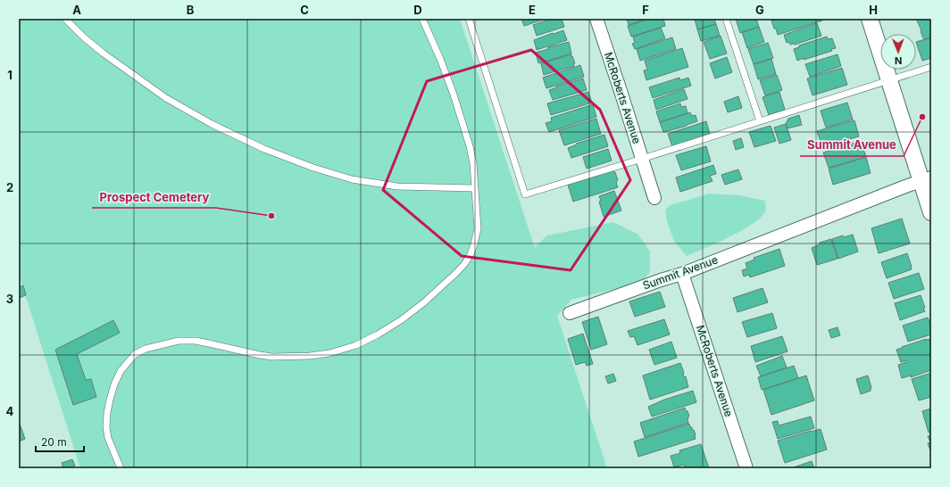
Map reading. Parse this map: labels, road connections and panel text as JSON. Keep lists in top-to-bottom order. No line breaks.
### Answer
{"streets":{"street":["McRoberts Avenue","Summit Avenue"]},"crossings":[["McRoberts Avenue","Summit Avenue"]],"places":["Summit Avenue","Prospect Cemetery"],"scale_bar":"20 m","north":"bottom","grid":{"columns":["A","B","C","D","E","F","G","H"],"rows":["1","2","3","4"]}}
